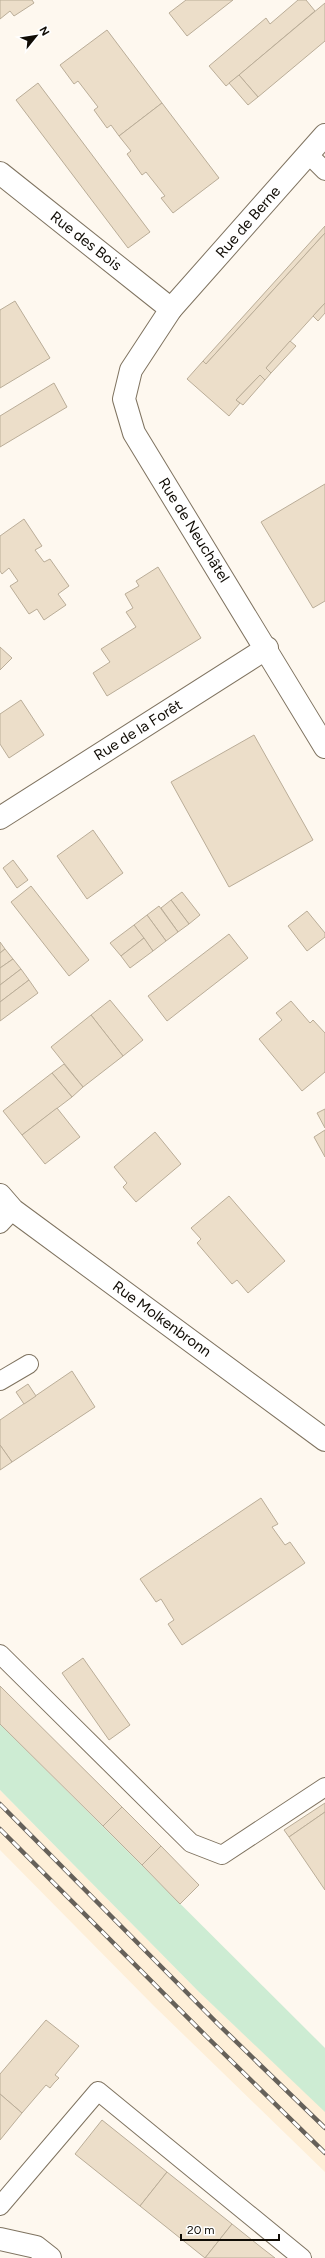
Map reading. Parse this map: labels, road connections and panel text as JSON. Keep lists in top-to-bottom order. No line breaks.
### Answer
{"streets":{"street":["Rue de Berne","Rue des Bois","Rue de Neuchâtel","Rue de la Forêt","Rue Molkenbronn"]},"crossings":[["Rue de Berne","Rue des Bois"],["Rue de Berne","Rue de Neuchâtel"],["Rue des Bois","Rue de Neuchâtel"],["Rue de Neuchâtel","Rue de la Forêt"]],"scale_bar":"20 m","north":"top right"}
